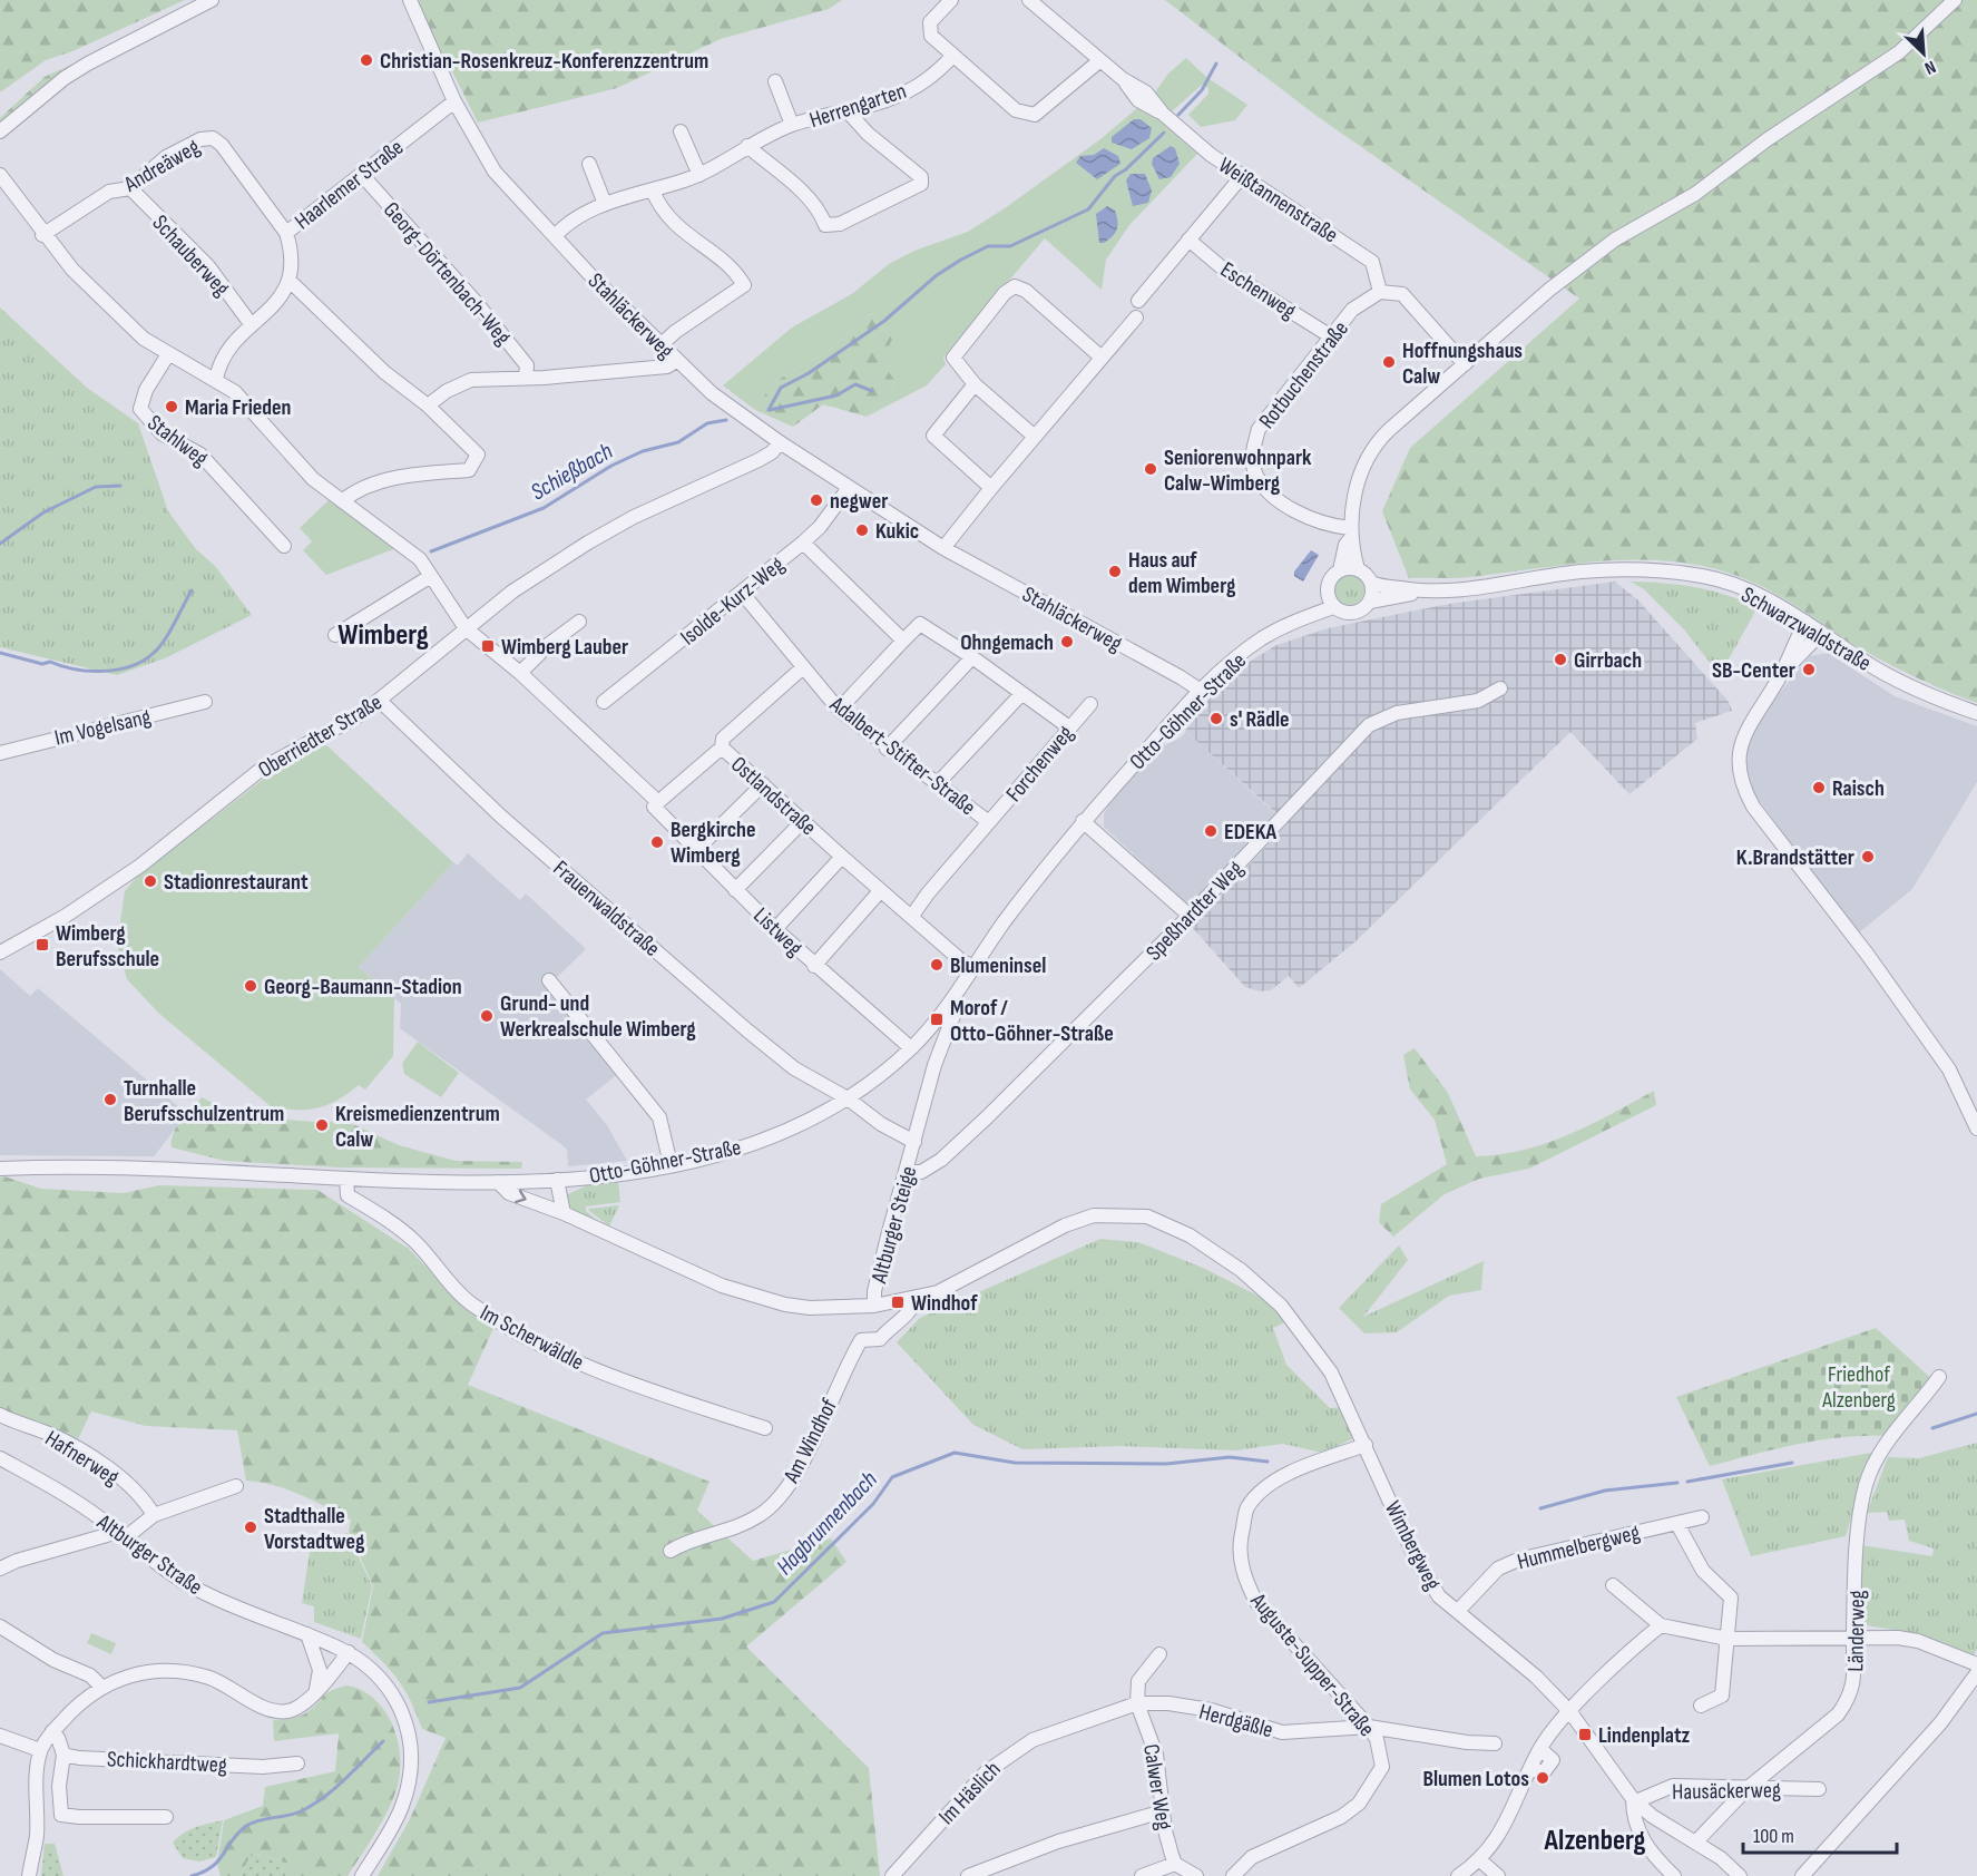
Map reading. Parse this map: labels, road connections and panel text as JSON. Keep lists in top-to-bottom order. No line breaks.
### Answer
{"streets":{"street":["Herrengarten","Andreäweg","Haarlemer Straße","Weißtannenstraße","Schauberweg","Georg-Dörtenbach-Weg","Eschenweg","Stahläckerweg","Rotbuchenstraße","Stahlweg","Isolde-Kurz-Weg","Schwarzwaldstraße","Otto-Göhner-Straße","Im Vogelsang","Oberriedter Straße","Adalbert-Stifter-Straße","Forchenweg","Ostlandstraße","Frauenwaldstraße","Speßhardter Weg","Listweg","Altburger Steige","Im Scherwäldle","Am Windhof","Hafnerweg","Wimbergweg","Hummelbergweg","Altburger Straße","Länderweg","Auguste-Supper-Straße","Herdgäßle","Schickhardtweg","Calwer Weg","Hausäckerweg","Im Häslich"]},"crossings":[["Herrengarten","Stahläckerweg"],["Andreäweg","Haarlemer Straße"],["Andreäweg","Schauberweg"],["Andreäweg","Ostlandstraße"],["Haarlemer Straße","Georg-Dörtenbach-Weg"],["Haarlemer Straße","Stahläckerweg"],["Weißtannenstraße","Rotbuchenstraße"],["Eschenweg","Rotbuchenstraße"],["Stahläckerweg","Isolde-Kurz-Weg"],["Stahläckerweg","Otto-Göhner-Straße"],["Stahläckerweg","Oberriedter Straße"],["Stahlweg","Ostlandstraße"],["Isolde-Kurz-Weg","Adalbert-Stifter-Straße"],["Otto-Göhner-Straße","Ostlandstraße"],["Otto-Göhner-Straße","Frauenwaldstraße"],["Otto-Göhner-Straße","Listweg"],["Otto-Göhner-Straße","Altburger Steige"],["Otto-Göhner-Straße","Im Scherwäldle"],["Otto-Göhner-Straße","Am Windhof"],["Oberriedter Straße","Ostlandstraße"],["Oberriedter Straße","Frauenwaldstraße"],["Adalbert-Stifter-Straße","Forchenweg"],["Forchenweg","Ostlandstraße"],["Frauenwaldstraße","Altburger Steige"],["Speßhardter Weg","Altburger Steige"],["Altburger Steige","Am Windhof"],["Am Windhof","Wimbergweg"],["Wimbergweg","Hummelbergweg"],["Wimbergweg","Auguste-Supper-Straße"],["Wimbergweg","Hausäckerweg"],["Länderweg","Hausäckerweg"],["Auguste-Supper-Straße","Herdgäßle"],["Herdgäßle","Calwer Weg"],["Herdgäßle","Im Häslich"],["Calwer Weg","Im Häslich"]],"districts":["Wimberg","Alzenberg"],"water":["Schießbach","Hagbrunnenbach"],"parks":["Friedhof Alzenberg"],"places":{"other":["Christian-Rosenkreuz-Konferenzzentrum","Hoffnungshaus Calw","Maria Frieden","Seniorenwohnpark Calw-Wimberg","negwer","Kukic","Haus auf dem Wimberg","Ohngemach","Girrbach","SB-Center","s' Rädle","Raisch","EDEKA","Bergkirche Wimberg","K.Brandstätter","Stadionrestaurant","Blumeninsel","Georg-Baumann-Stadion","Grund- und Werkrealschule Wimberg","Turnhalle Berufsschulzentrum","Kreismedienzentrum Calw","Stadthalle Vorstadtweg","Blumen Lotos"],"transit":["Wimberg Lauber","Wimberg Berufsschule","Morof / Otto-Göhner-Straße","Windhof","Lindenplatz"]},"scale_bar":"100 m","north":"bottom right"}
